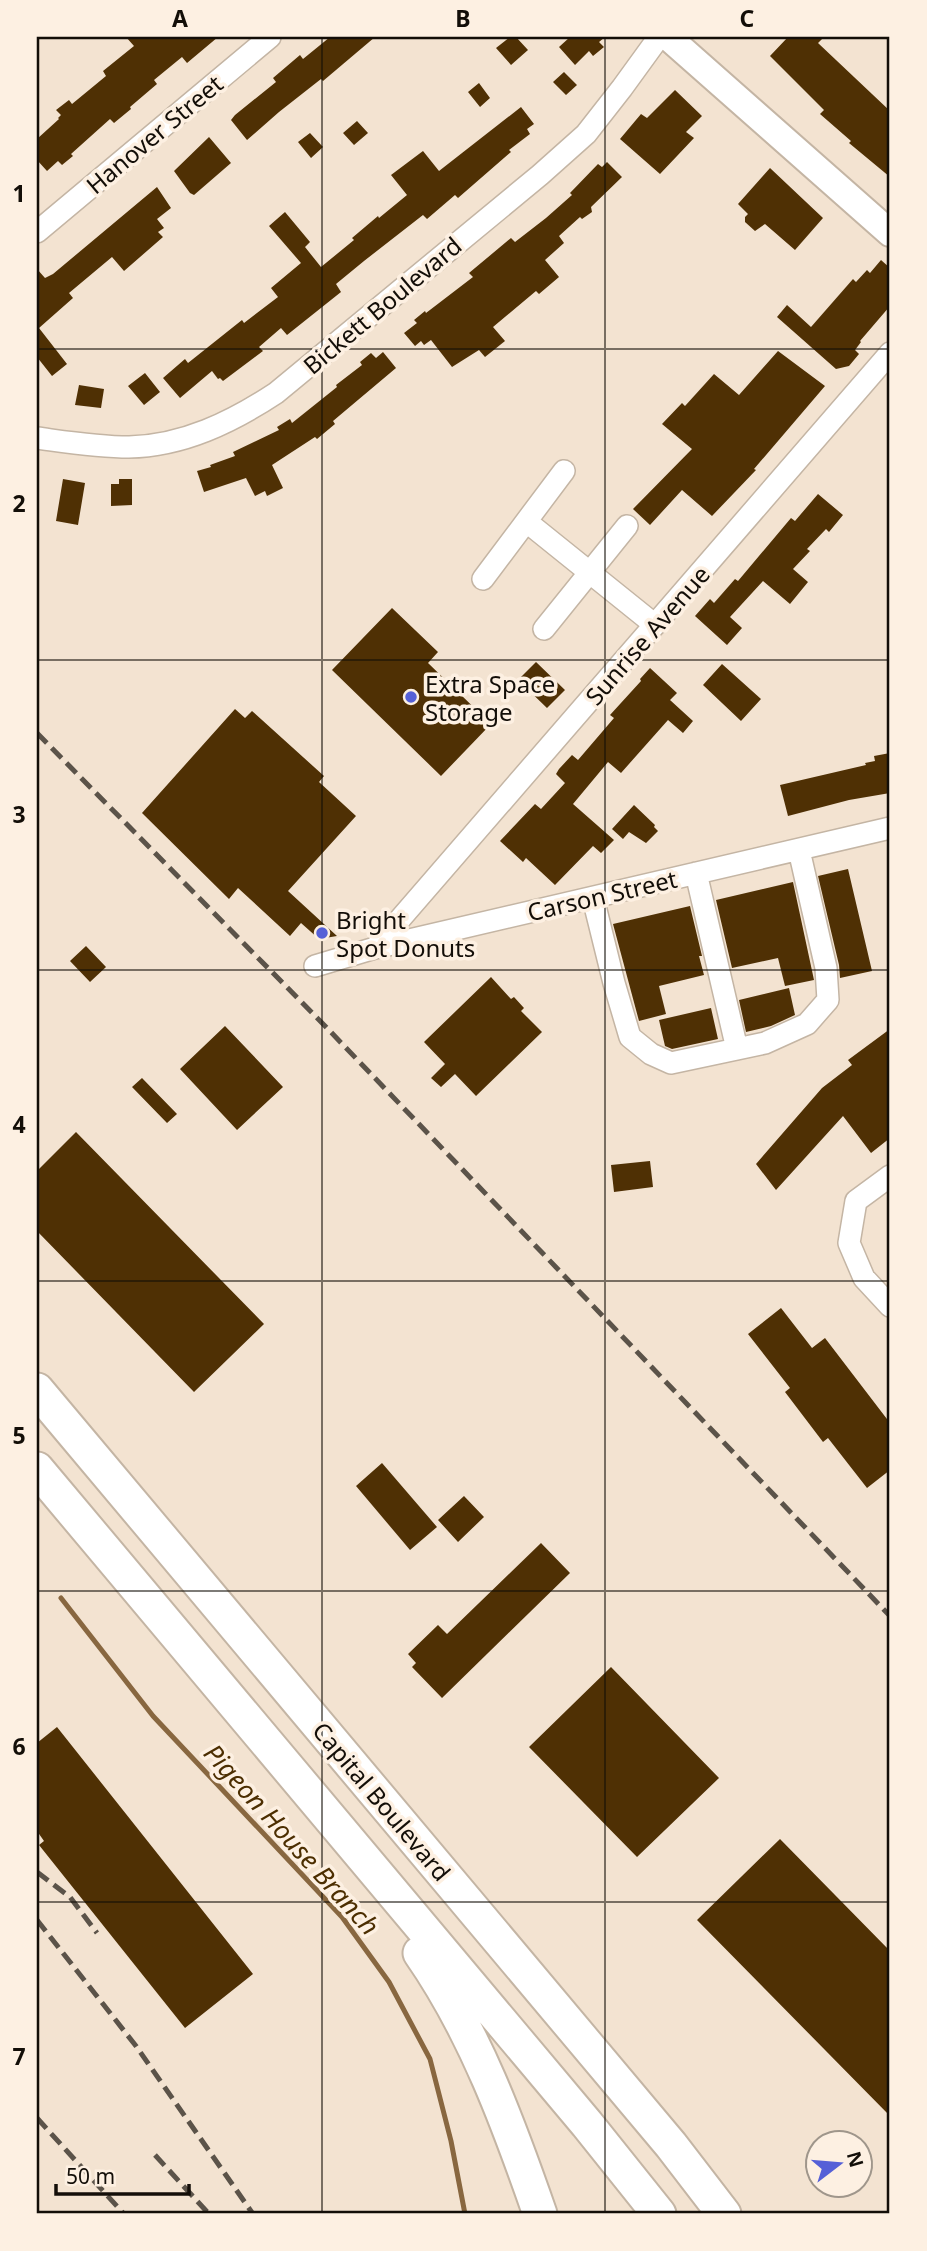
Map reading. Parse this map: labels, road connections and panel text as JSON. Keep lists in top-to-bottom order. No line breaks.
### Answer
{"streets":{"main road":["Capital Boulevard"],"street":["Hanover Street","Bickett Boulevard","Sunrise Avenue","Carson Street"]},"crossings":[["Sunrise Avenue","Carson Street"]],"water":["Pigeon House Branch"],"places":["Extra Space Storage","Bright Spot Donuts"],"scale_bar":"50 m","north":"right","grid":{"columns":["A","B","C"],"rows":["1","2","3","4","5","6","7"]}}
